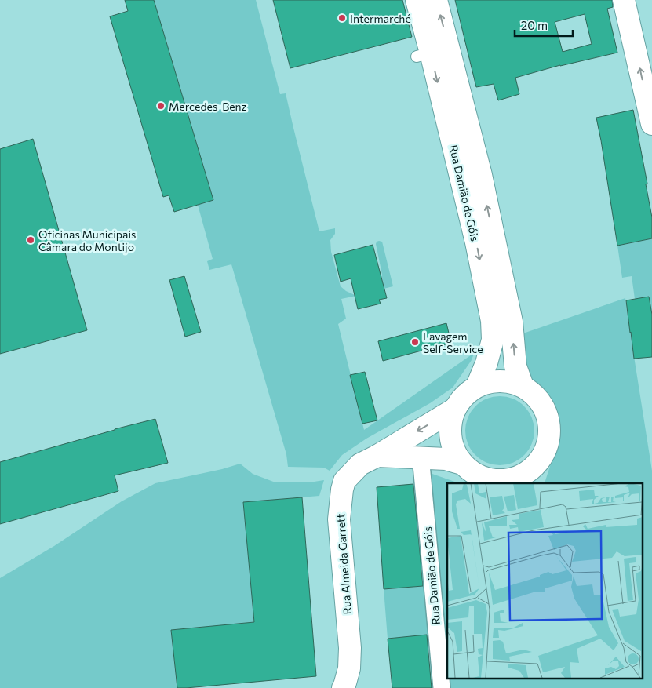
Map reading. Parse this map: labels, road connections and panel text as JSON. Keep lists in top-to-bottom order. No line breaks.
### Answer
{"streets":{"street":["Rua Damião de Góis","Rua Almeida Garrett"]},"crossings":[["Rua Damião de Góis","Rua Almeida Garrett"]],"places":["Intermarché","Mercedes-Benz","Oficinas Municipais Câmara do Montijo","Lavagem Self-Service"],"scale_bar":"20 m"}
